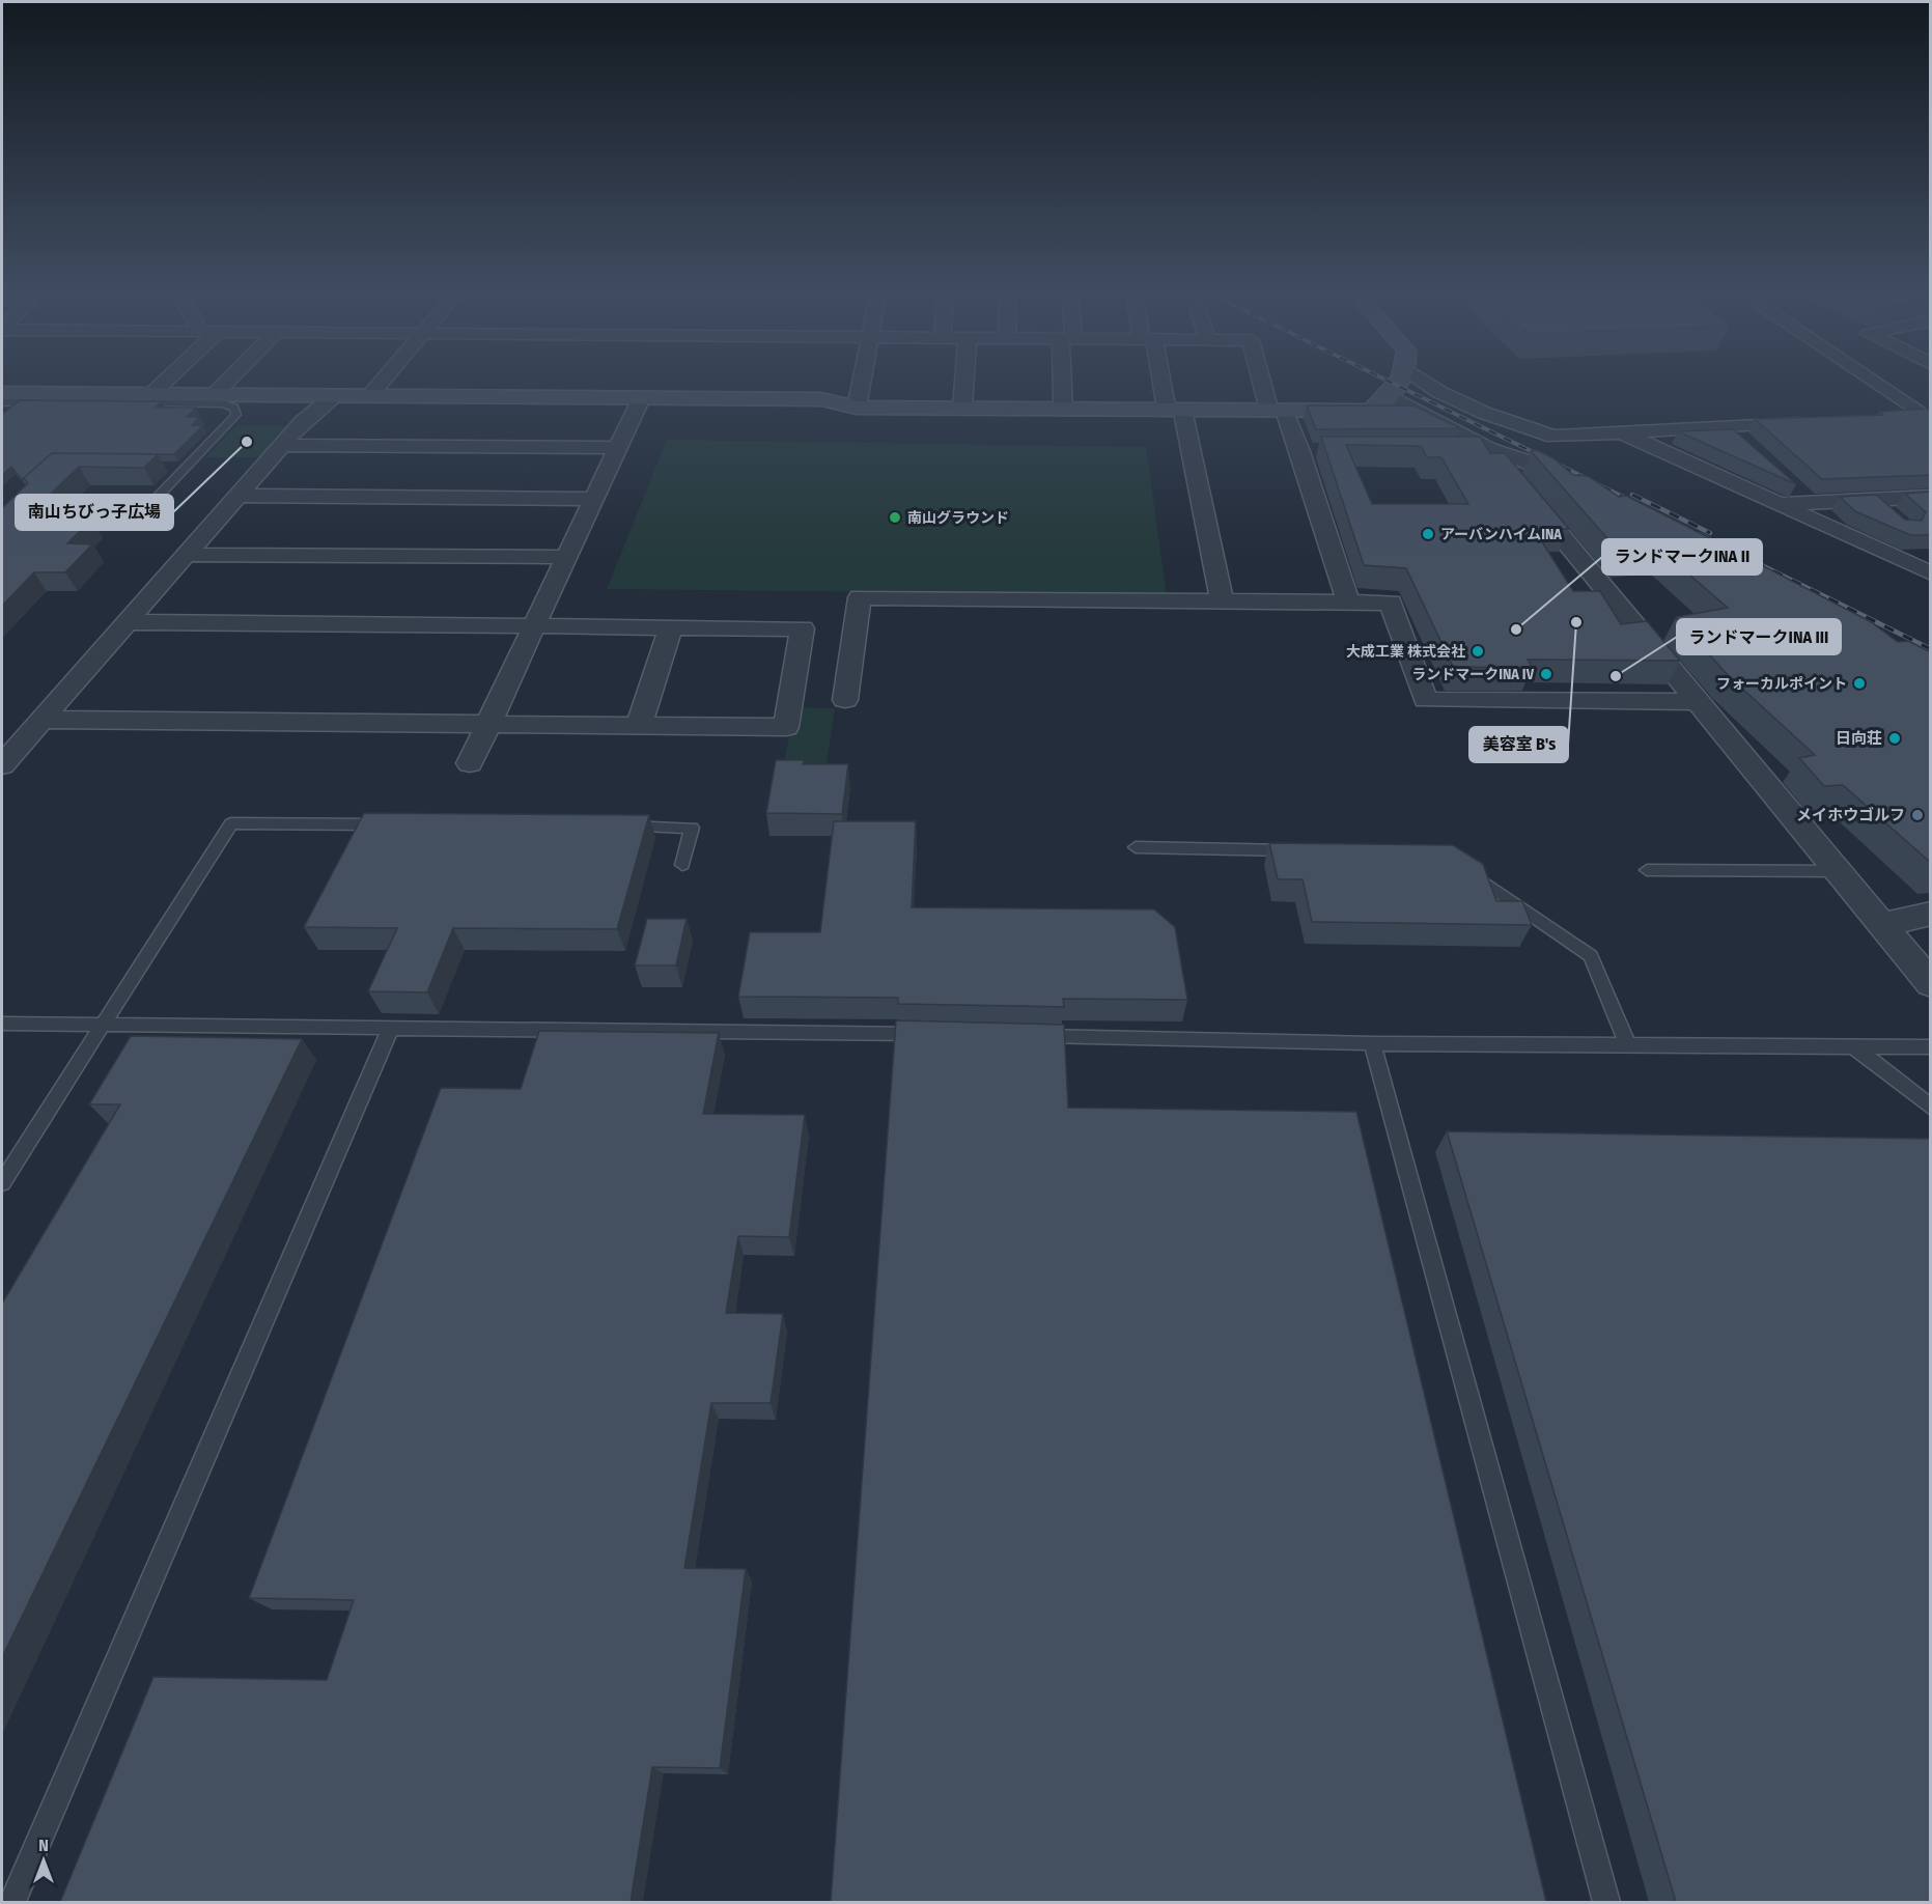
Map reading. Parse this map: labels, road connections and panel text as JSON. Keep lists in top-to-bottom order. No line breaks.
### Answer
{"places":["南山ちびっ子広場","南山グラウンド","アーバンハイムINA","美容室 B's","ランドマークINA II","大成工業 株式会社","ランドマークINA IV","ランドマークINA III","フォーカルポイント","日向荘","メイホウゴルフ"],"north":"top"}
